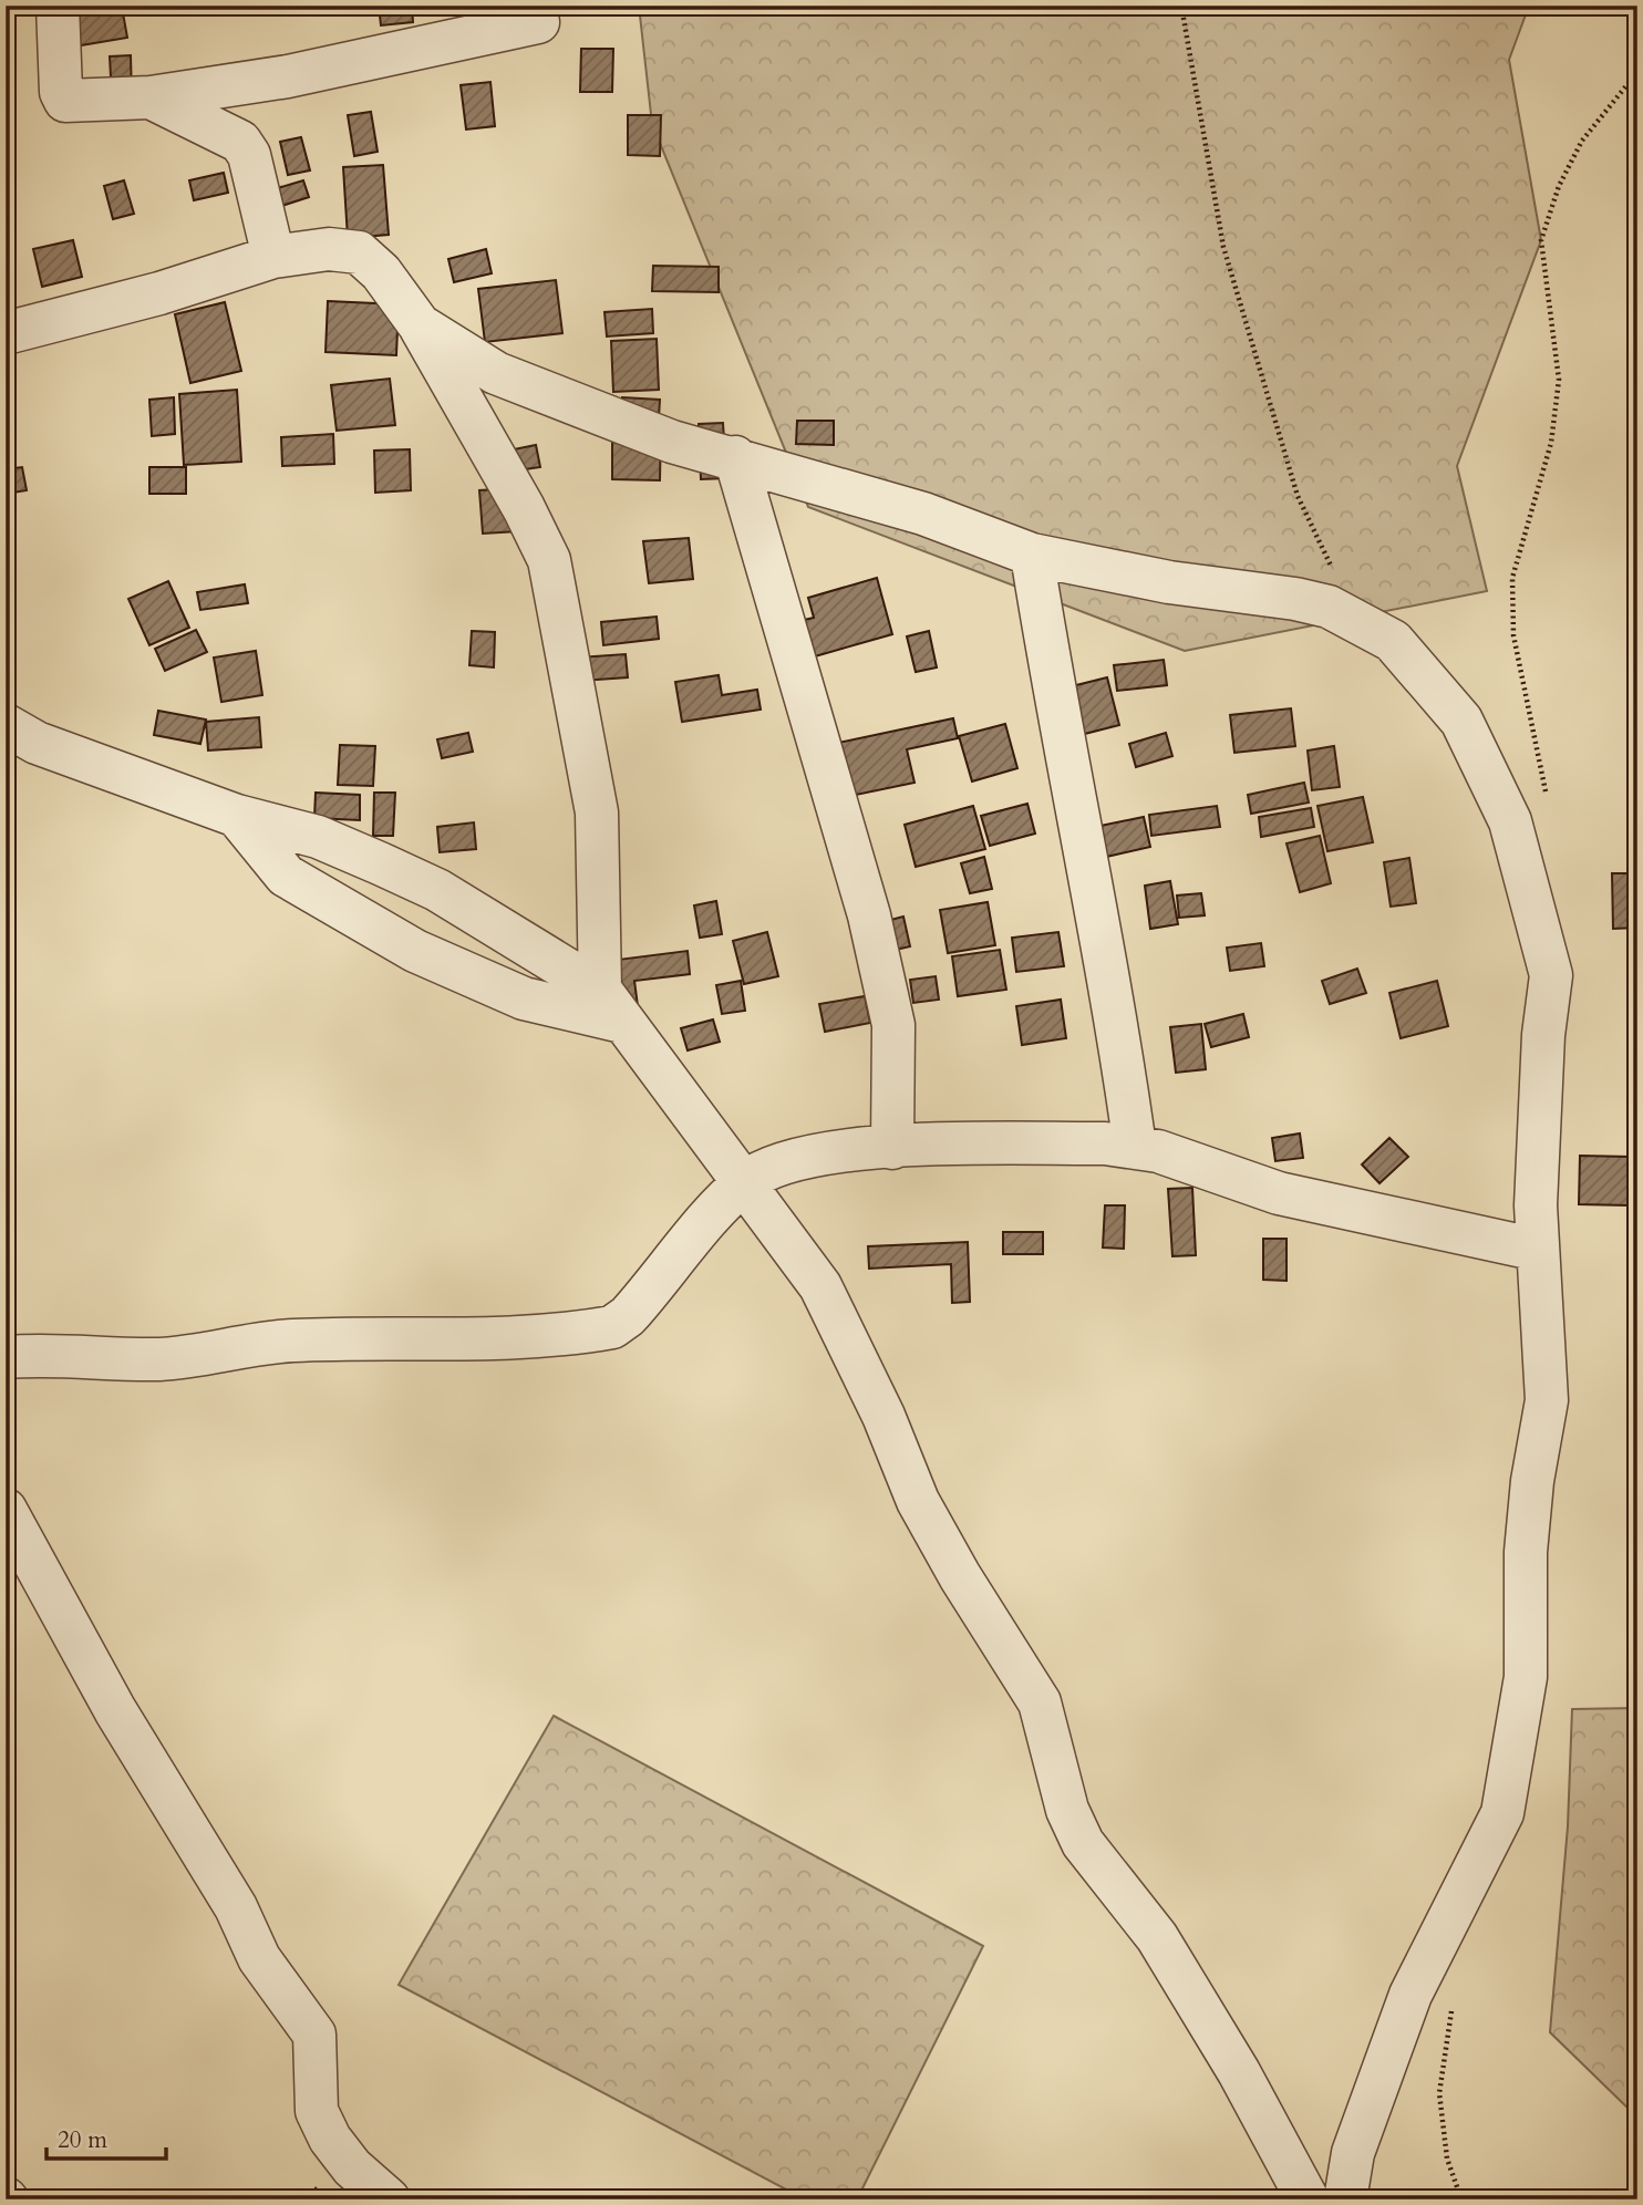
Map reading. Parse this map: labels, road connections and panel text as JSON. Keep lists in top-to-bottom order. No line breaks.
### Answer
{"scale_bar":"20 m"}
